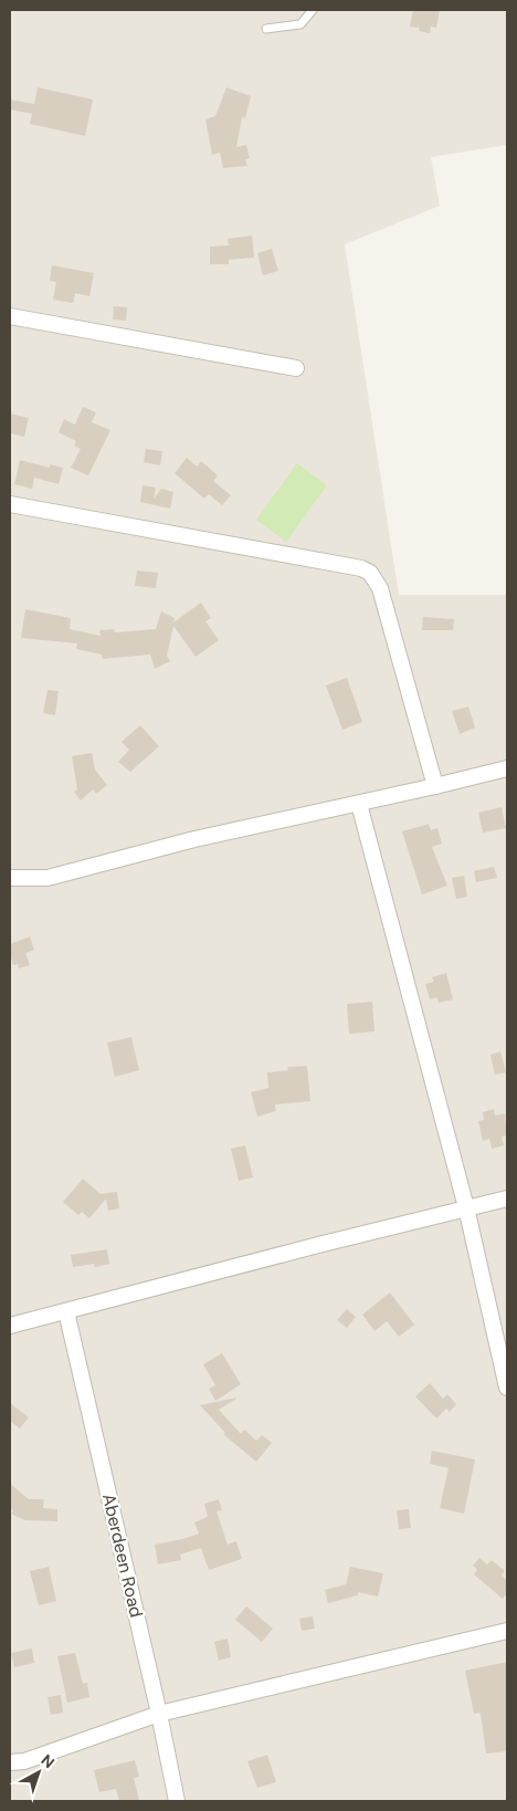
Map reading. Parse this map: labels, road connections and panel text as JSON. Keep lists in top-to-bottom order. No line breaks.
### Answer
{"streets":{"street":["Aberdeen Road"]},"north":"top right"}
